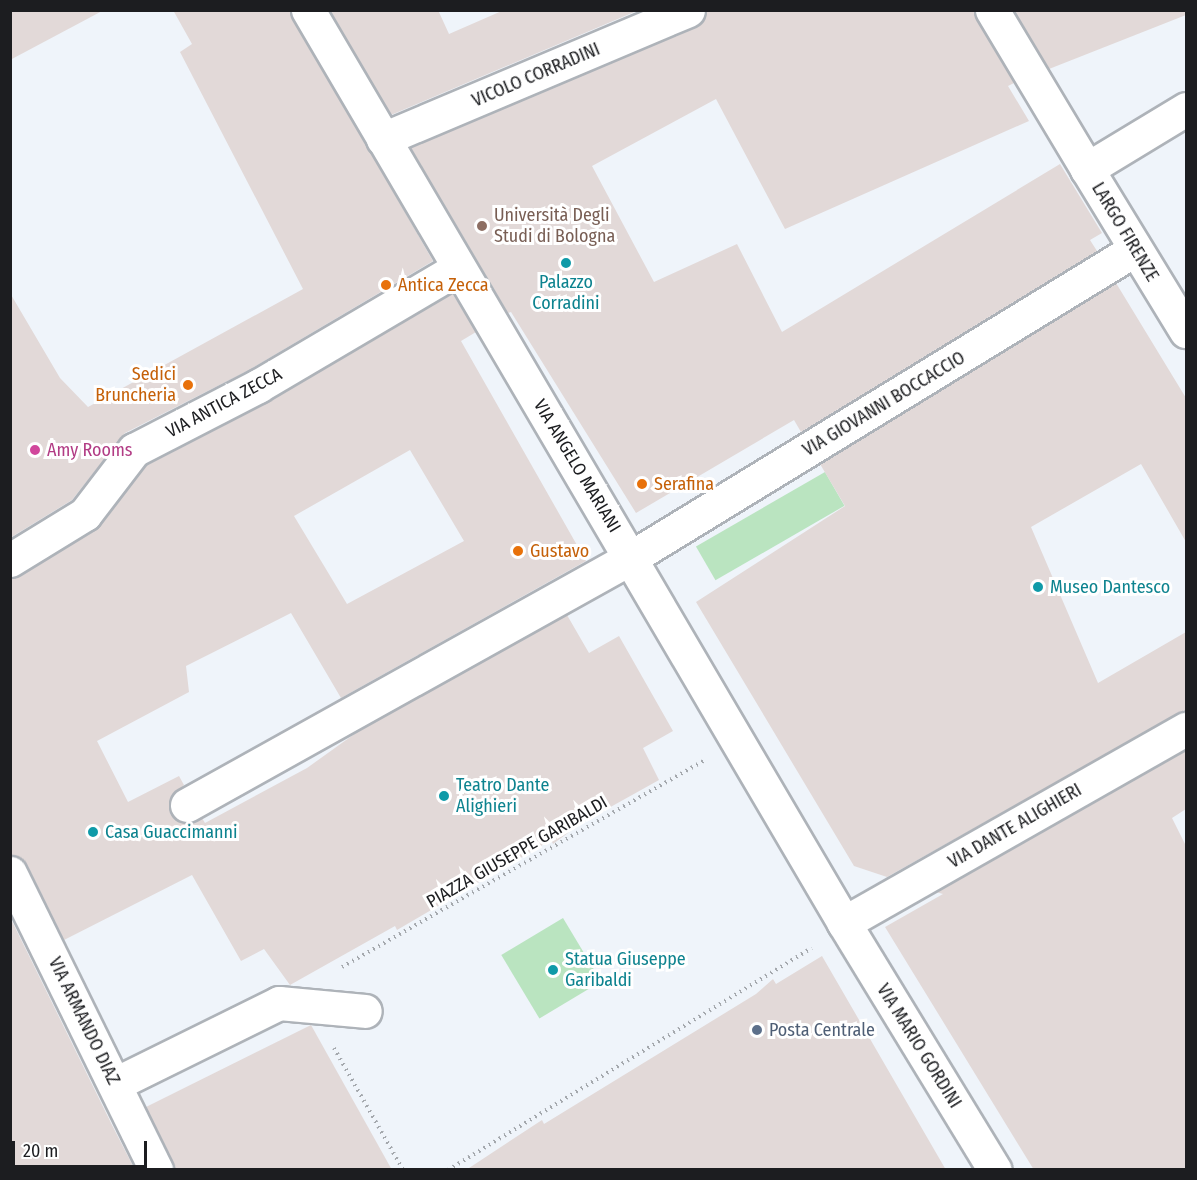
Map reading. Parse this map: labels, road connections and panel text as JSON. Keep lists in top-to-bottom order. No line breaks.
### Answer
{"streets":{"street":["VICOLO CORRADINI","LARGO FIRENZE","VIA ANTICA ZECCA","VIA GIOVANNI BOCCACCIO","VIA ANGELO MARIANI","VIA DANTE ALIGHIERI","VIA ARMANDO DIAZ","VIA MARIO GORDINI"],"path":["PIAZZA GIUSEPPE GARIBALDI"]},"crossings":[["VICOLO CORRADINI","VIA ANGELO MARIANI"],["LARGO FIRENZE","VIA GIOVANNI BOCCACCIO"],["VIA ANTICA ZECCA","VIA ANGELO MARIANI"],["VIA GIOVANNI BOCCACCIO","VIA ANGELO MARIANI"],["VIA ANGELO MARIANI","VIA DANTE ALIGHIERI"],["VIA ANGELO MARIANI","VIA MARIO GORDINI"],["VIA DANTE ALIGHIERI","VIA MARIO GORDINI"]],"places":["Università Degli Studi di Bologna","Palazzo Corradini","Antica Zecca","Sedici Bruncheria","Amy Rooms","Serafina","Gustavo","Museo Dantesco","Teatro Dante Alighieri","Casa Guaccimanni","Statua Giuseppe Garibaldi","Posta Centrale"],"scale_bar":"20 m"}
